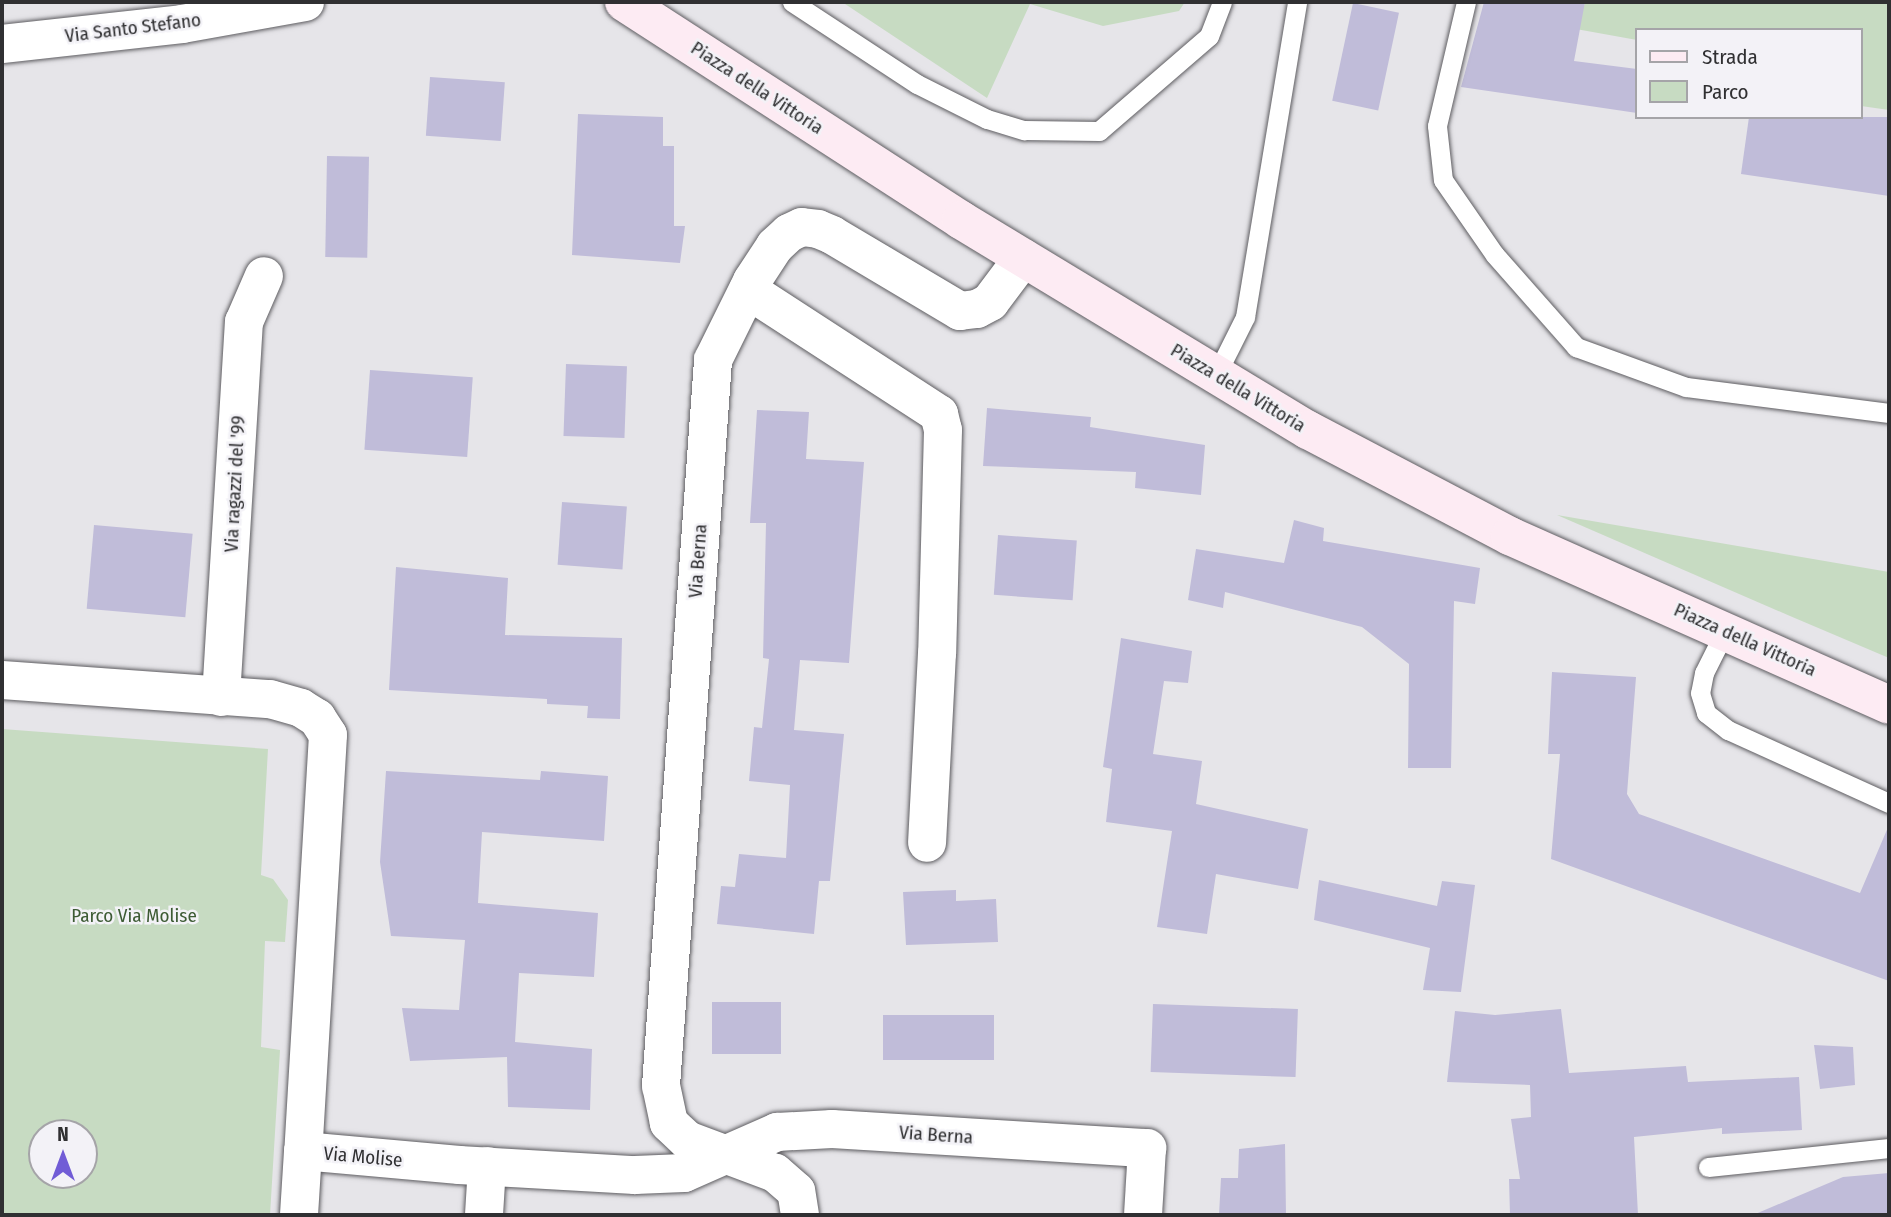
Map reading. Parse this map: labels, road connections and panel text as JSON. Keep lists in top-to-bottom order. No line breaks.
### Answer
{"streets":{"main road":["Piazza della Vittoria"],"street":["Via Santo Stefano","Via ragazzi del '99","Via Berna","Via Molise"]},"crossings":[["Piazza della Vittoria","Via Berna"],["Via Berna","Via Molise"]],"parks":["Parco Via Molise"],"legend":["Strada","Parco"],"north":"top"}
